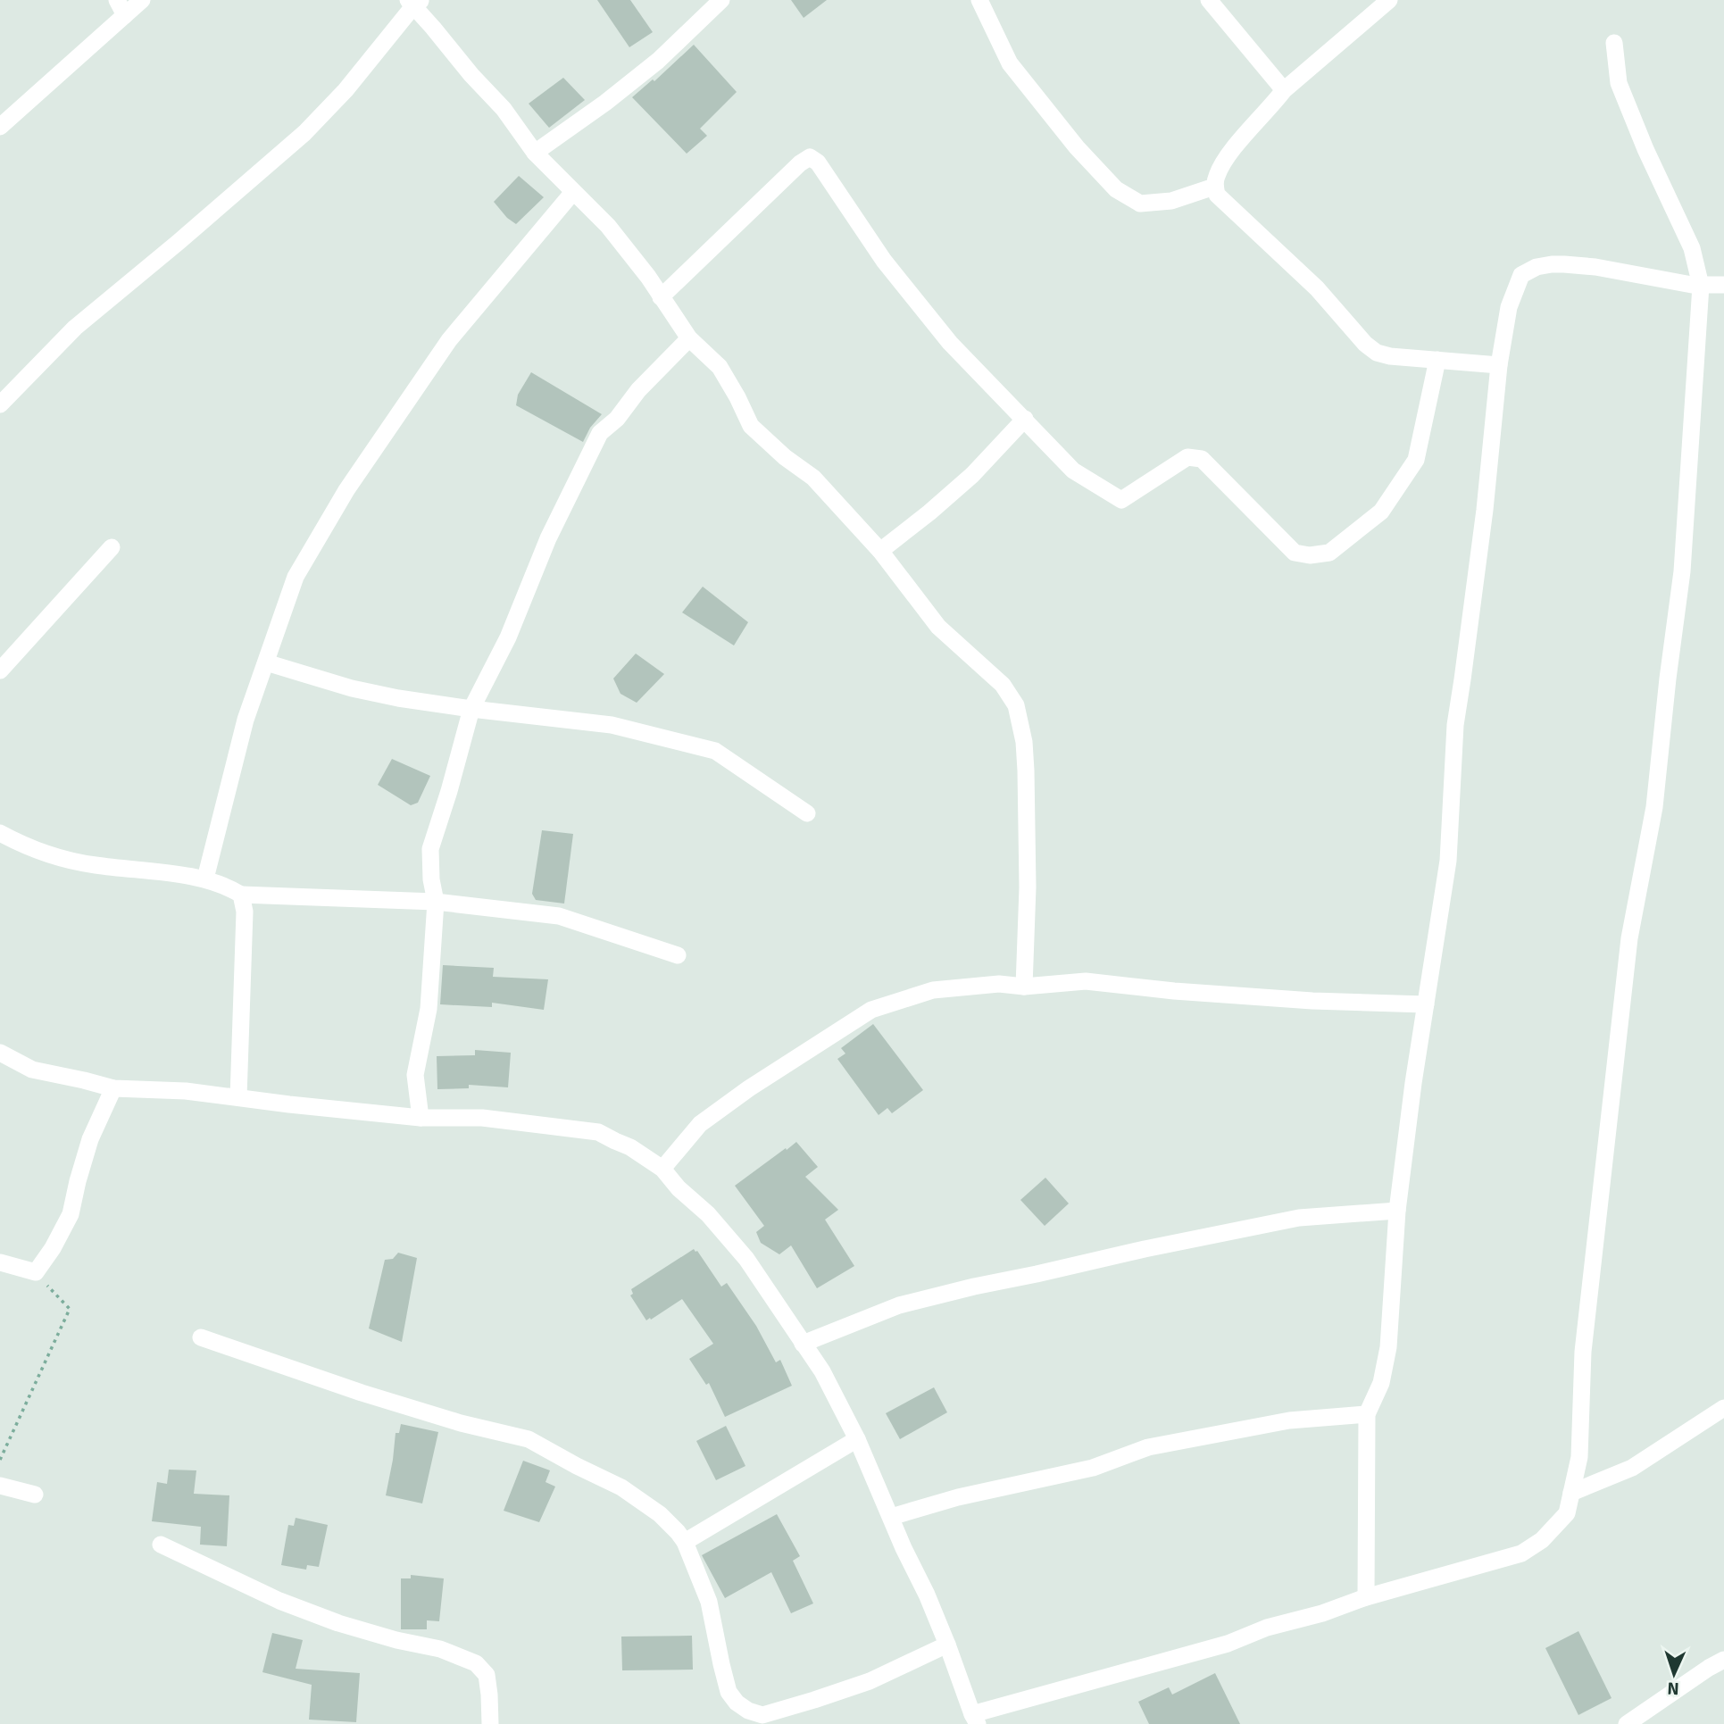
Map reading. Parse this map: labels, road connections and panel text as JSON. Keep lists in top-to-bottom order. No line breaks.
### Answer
{"north":"bottom"}
